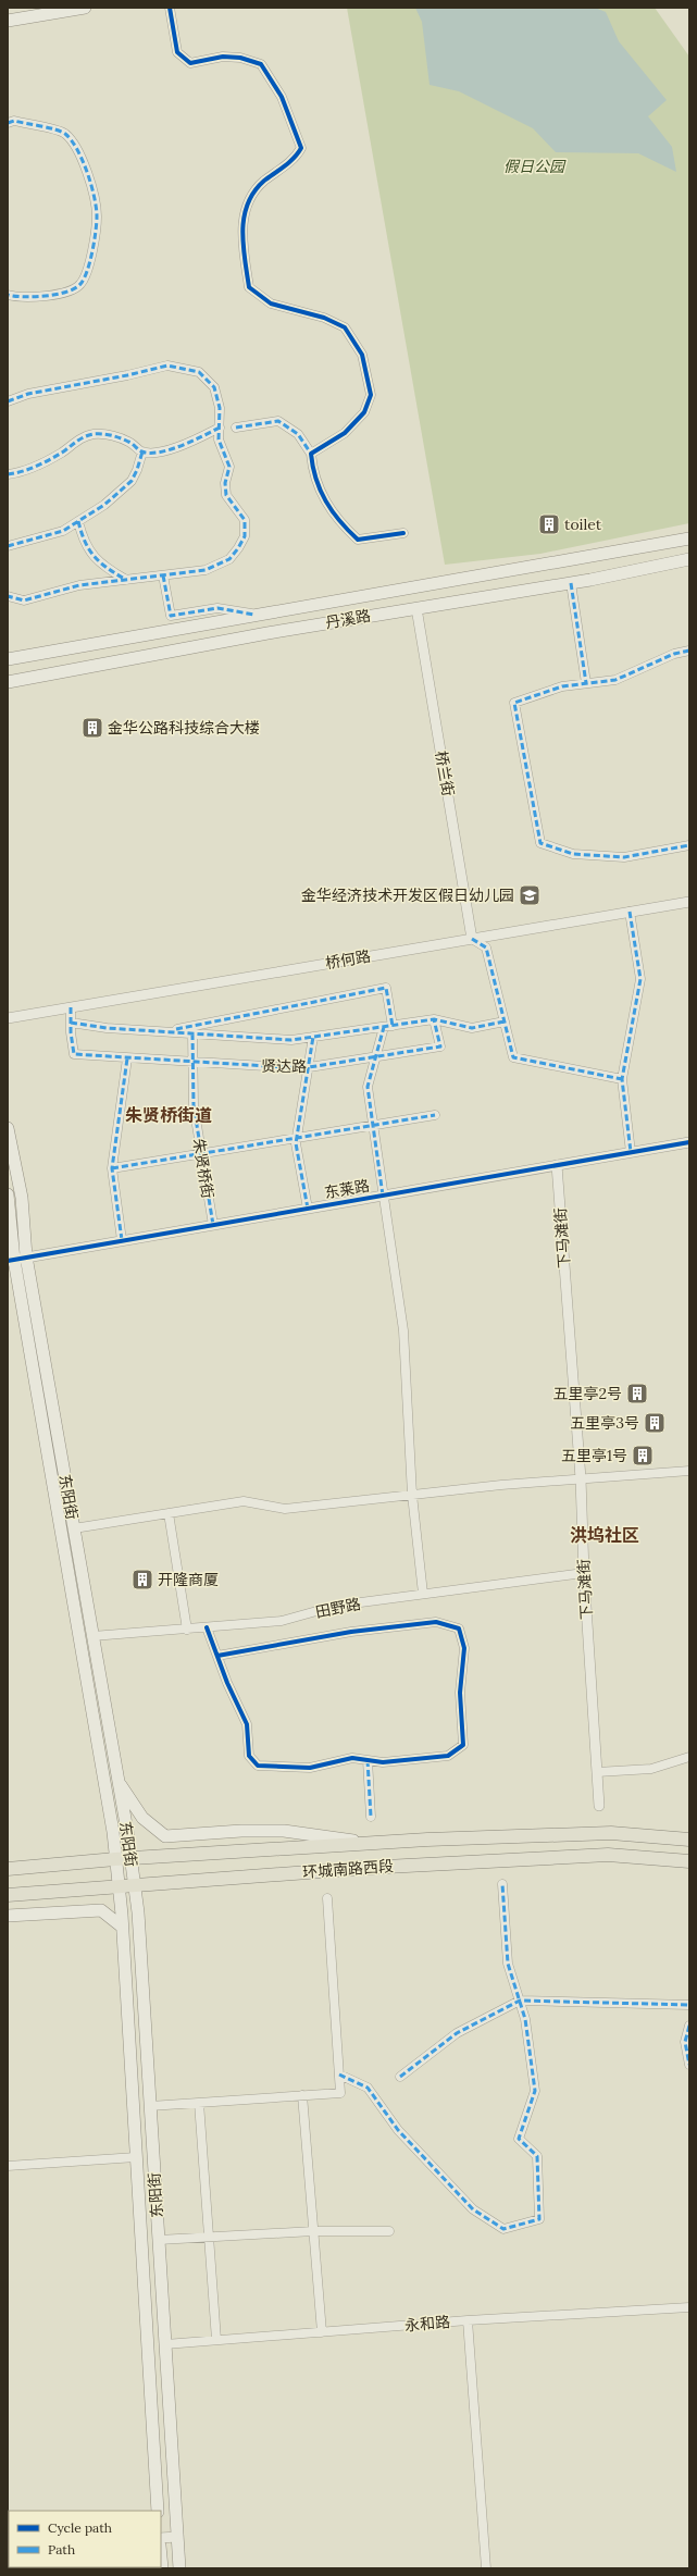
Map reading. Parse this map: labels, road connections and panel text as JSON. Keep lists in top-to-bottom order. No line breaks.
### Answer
{"streets":{"main road":["丹溪路","东阳街","环城南路西段"],"street":["桥兰街","桥何路","贤达路","朱贤桥街","东莱路","下马滩街","田野路","永和路"]},"crossings":[["丹溪路","桥兰街"],["桥兰街","桥何路"],["桥何路","贤达路"],["贤达路","朱贤桥街"],["朱贤桥街","东莱路"],["东莱路","下马滩街"],["东莱路","东阳街"],["下马滩街","田野路"],["东阳街","田野路"],["东阳街","环城南路西段"],["东阳街","永和路"]],"districts":["朱贤桥街道","洪坞社区"],"parks":["假日公园"],"places":{"building":["toilet","金华公路科技综合大楼","五里亭2号","五里亭3号","五里亭1号","开隆商厦"],"school or university":["金华经济技术开发区假日幼儿园"]},"legend":["Cycle path","Path"]}
